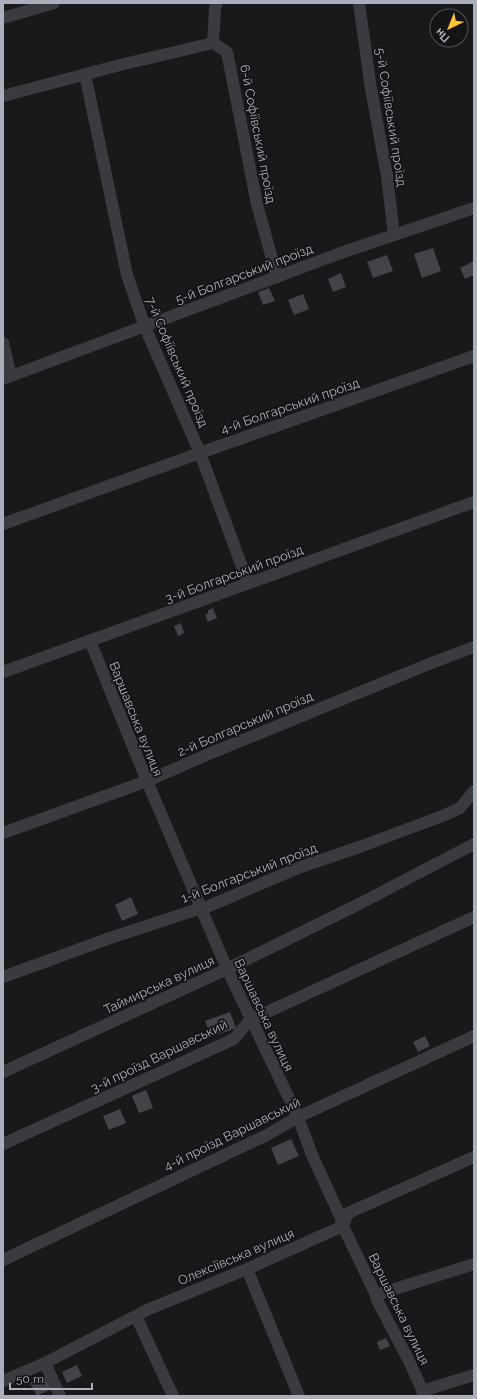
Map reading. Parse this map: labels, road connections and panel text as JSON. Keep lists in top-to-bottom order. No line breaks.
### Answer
{"streets":{"street":["5-й Софіївський проїзд","6-й Софіївський проїзд","5-й Болгарський проїзд","7-й Софіївський проїзд","4-й Болгарський проїзд","3-й Болгарський проїзд","Варшавська вулиця","2-й Болгарський проїзд","1-й Болгарський проїзд","Таймирська вулиця","3-й проїзд Варшавський","4-й проїзд Варшавський","Олексіївська вулиця"]},"crossings":[["5-й Софіївський проїзд","5-й Болгарський проїзд"],["6-й Софіївський проїзд","5-й Болгарський проїзд"],["5-й Болгарський проїзд","7-й Софіївський проїзд"],["7-й Софіївський проїзд","4-й Болгарський проїзд"],["7-й Софіївський проїзд","3-й Болгарський проїзд"],["3-й Болгарський проїзд","Варшавська вулиця"],["Варшавська вулиця","2-й Болгарський проїзд"],["Варшавська вулиця","1-й Болгарський проїзд"],["Варшавська вулиця","Таймирська вулиця"],["Варшавська вулиця","3-й проїзд Варшавський"],["Варшавська вулиця","4-й проїзд Варшавський"],["Варшавська вулиця","Олексіївська вулиця"]],"scale_bar":"50 m","north":"bottom left"}
